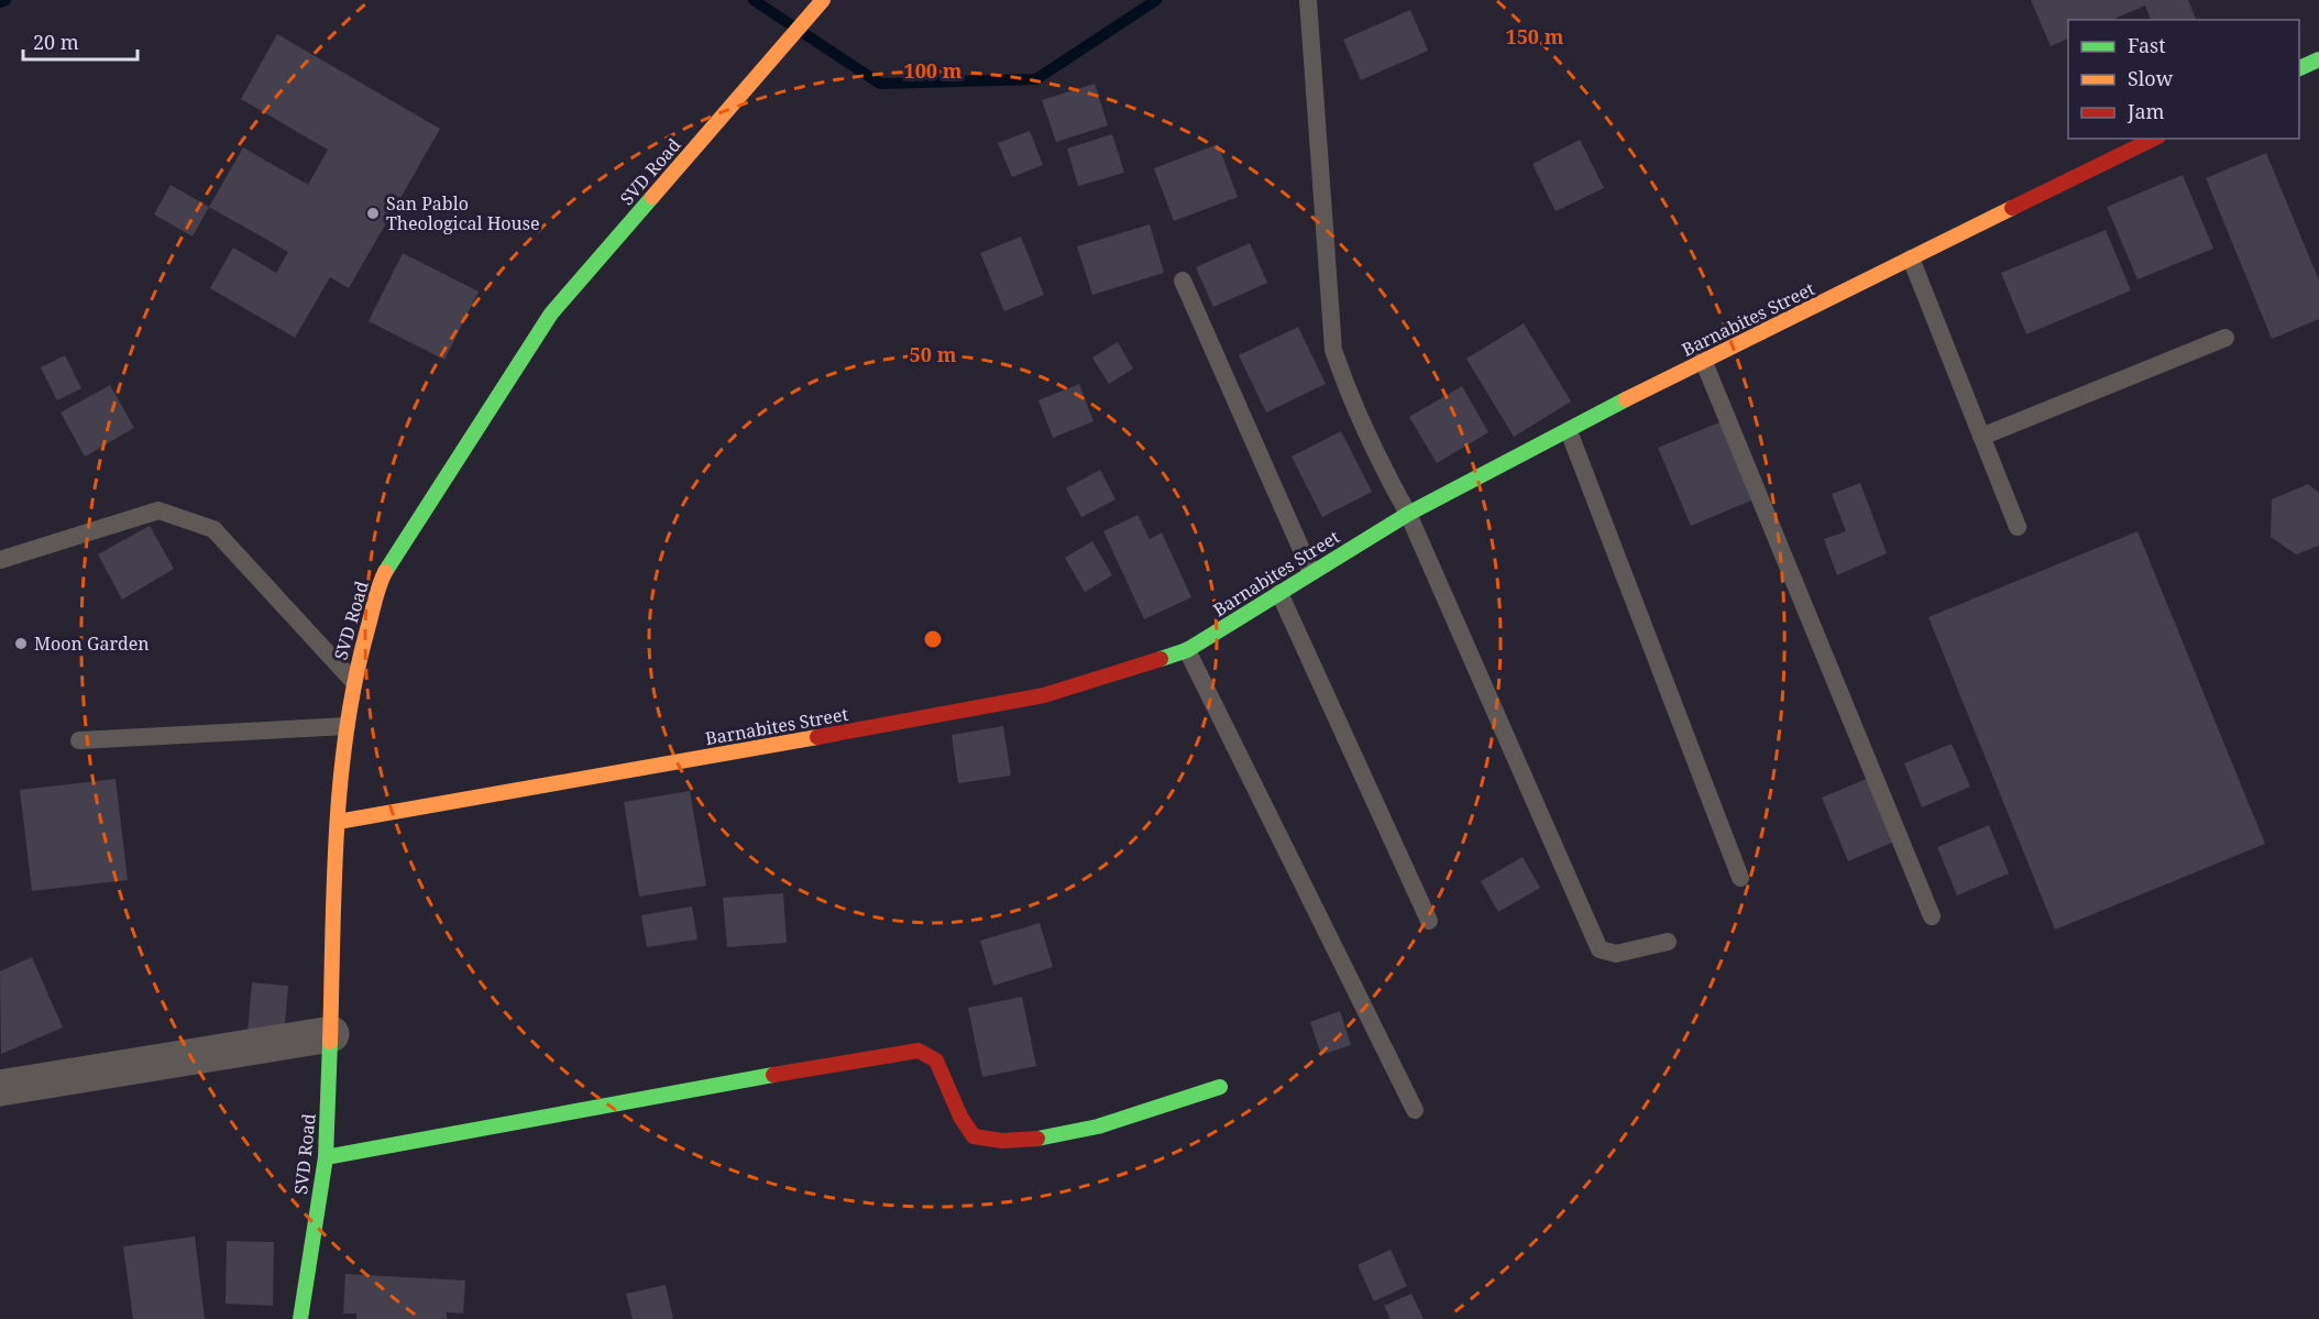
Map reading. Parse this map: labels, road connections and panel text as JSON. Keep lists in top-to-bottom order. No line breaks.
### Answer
{"streets":{"street":["SVD Road","Barnabites Street"]},"crossings":[["SVD Road","Barnabites Street"]],"places":["San Pablo Theological House","Moon Garden"],"legend":["Fast","Slow","Jam"],"scale_bar":"20 m","rings":["150 m","100 m","50 m"]}
